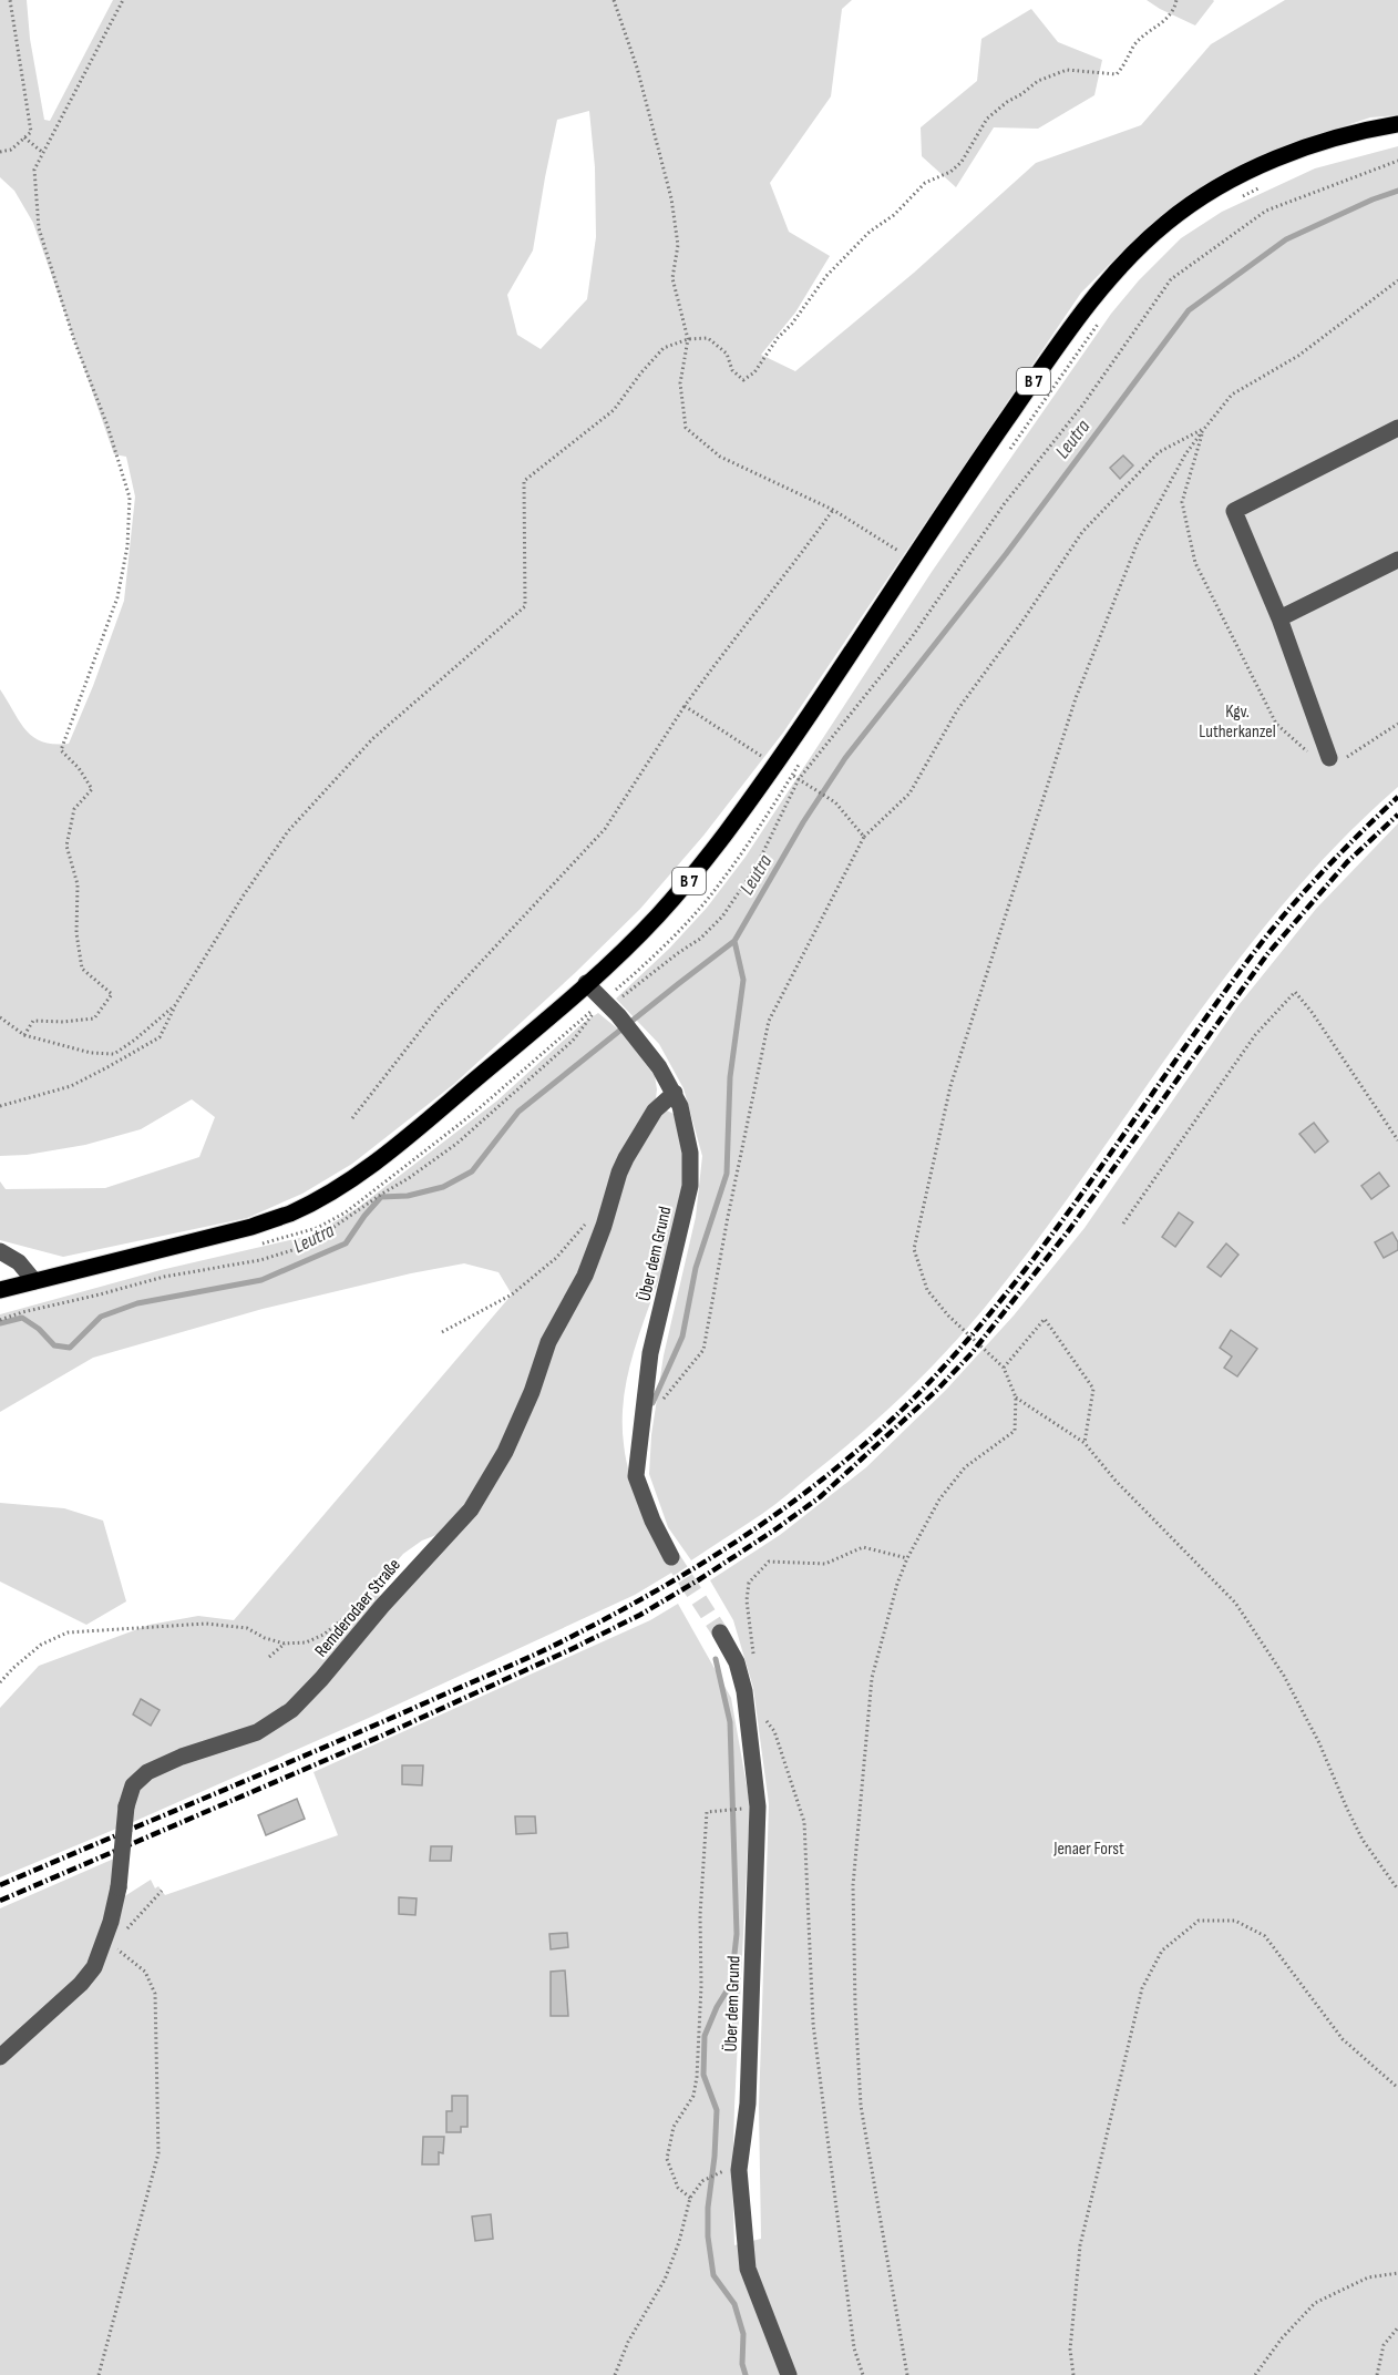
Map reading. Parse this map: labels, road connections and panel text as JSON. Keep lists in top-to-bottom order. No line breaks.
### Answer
{"streets":{"main road":["B 7"],"street":["Über dem Grund","Remderodaer Straße"]},"crossings":[["B 7","Über dem Grund"],["Über dem Grund","Remderodaer Straße"]],"water":["Leutra"],"parks":["Kgv. Lutherkanzel","Jenaer Forst"]}
